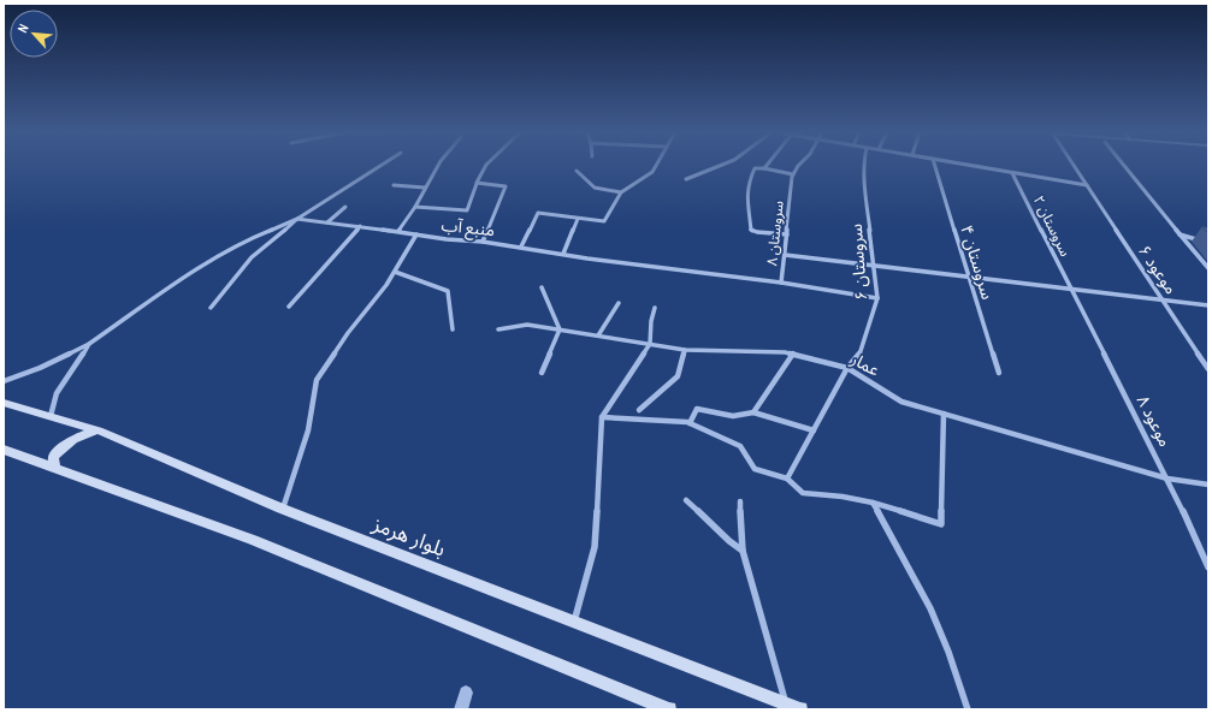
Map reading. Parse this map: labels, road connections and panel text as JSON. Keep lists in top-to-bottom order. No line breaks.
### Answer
{"streets":{"main road":["بلوار هرمز"],"street":["سروستان ۲","منبع آب","سروستان ۸","سروستان ۶","سروستان ۴","موعود ۶","عمار","موعود ۸"]},"crossings":[["سروستان ۲","موعود ۸"],["منبع آب","سروستان ۸"],["منبع آب","سروستان ۶"],["سروستان ۶","عمار"],["عمار","موعود ۸"]],"north":"top left"}
